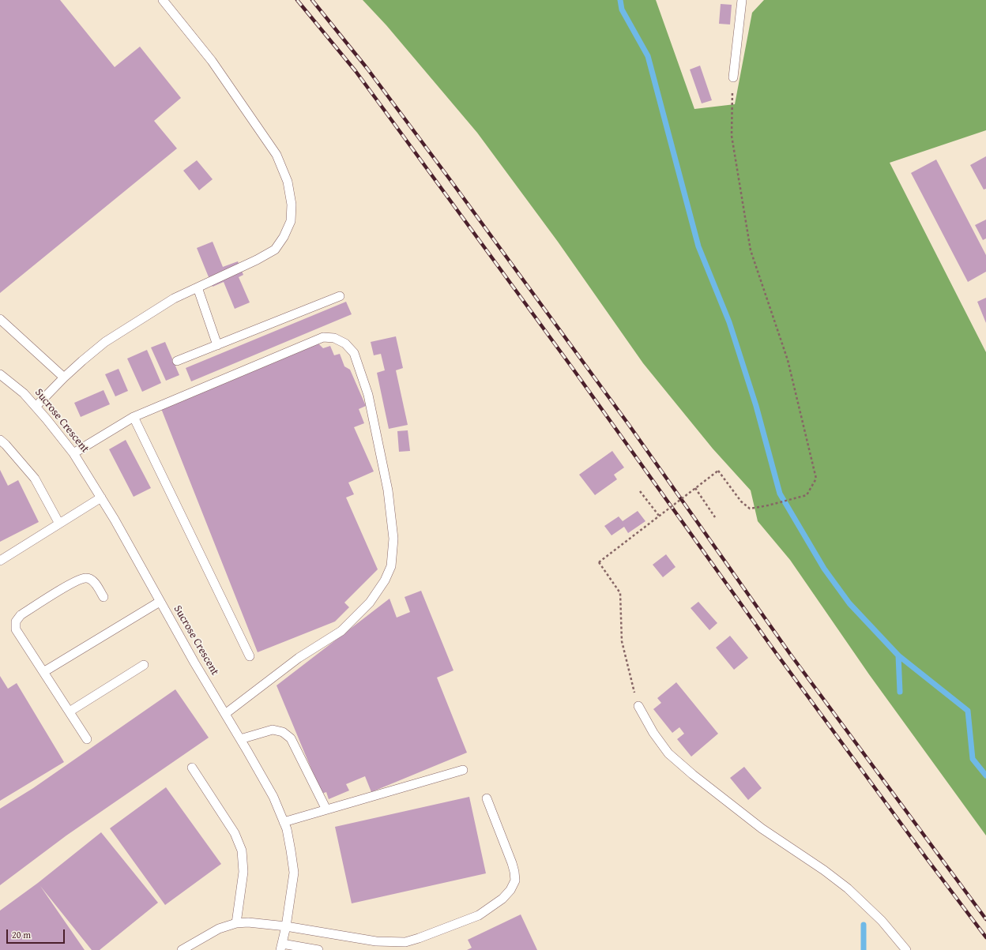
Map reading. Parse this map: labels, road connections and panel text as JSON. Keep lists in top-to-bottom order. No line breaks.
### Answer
{"streets":{"lane":["Sucrose Crescent"]},"scale_bar":"20 m"}
